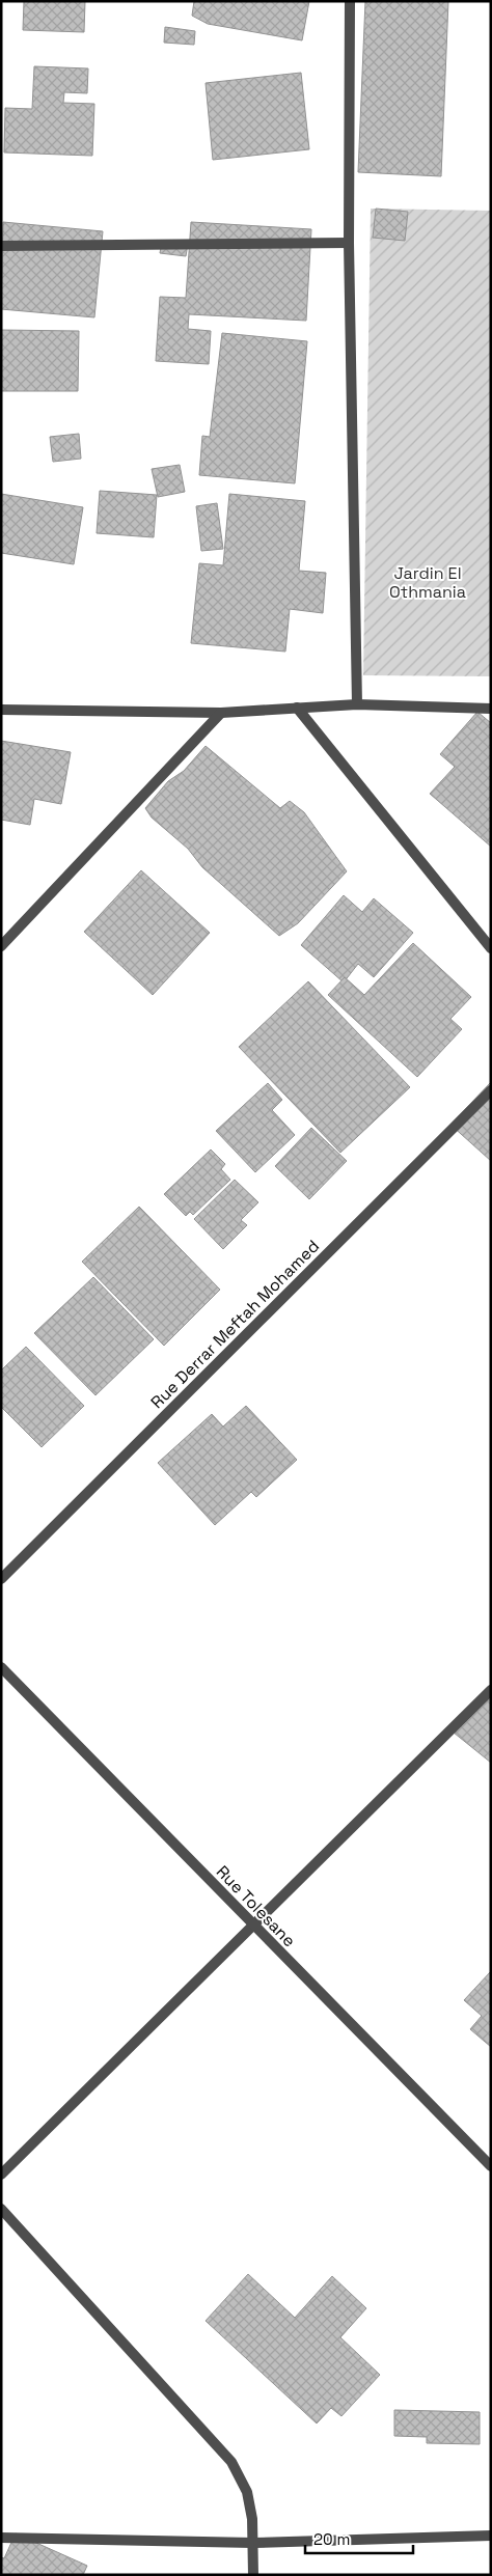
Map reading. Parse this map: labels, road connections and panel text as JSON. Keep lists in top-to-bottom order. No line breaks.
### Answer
{"streets":{"street":["Rue Derrar Meftah Mohamed","Rue Tolesane"]},"parks":["Jardin El Othmania"],"scale_bar":"20 m"}
